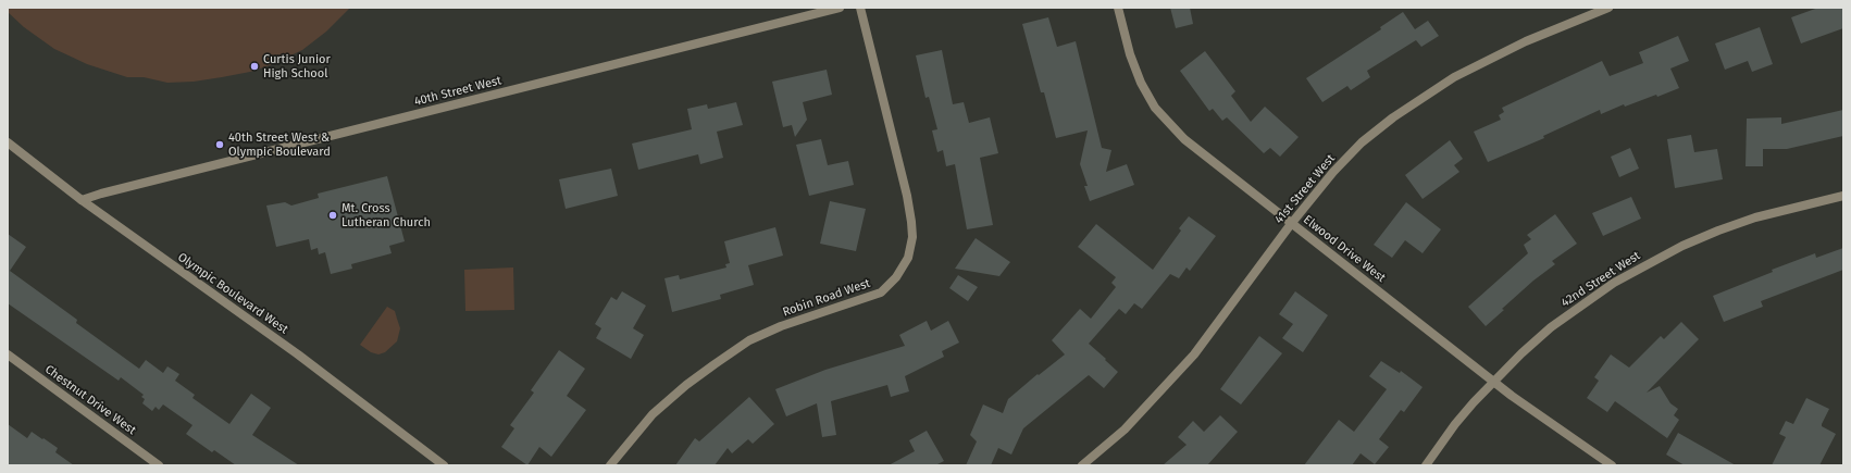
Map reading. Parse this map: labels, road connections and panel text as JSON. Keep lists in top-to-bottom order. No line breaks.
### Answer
{"streets":{"street":["40th Street West","41st Street West","Elwood Drive West","42nd Street West","Olympic Boulevard West","Robin Road West","Chestnut Drive West"]},"crossings":[["40th Street West","Olympic Boulevard West"],["41st Street West","Elwood Drive West"],["Elwood Drive West","42nd Street West"]],"places":["Curtis Junior High School","40th Street West & Olympic Boulevard","Mt. Cross Lutheran Church"]}
